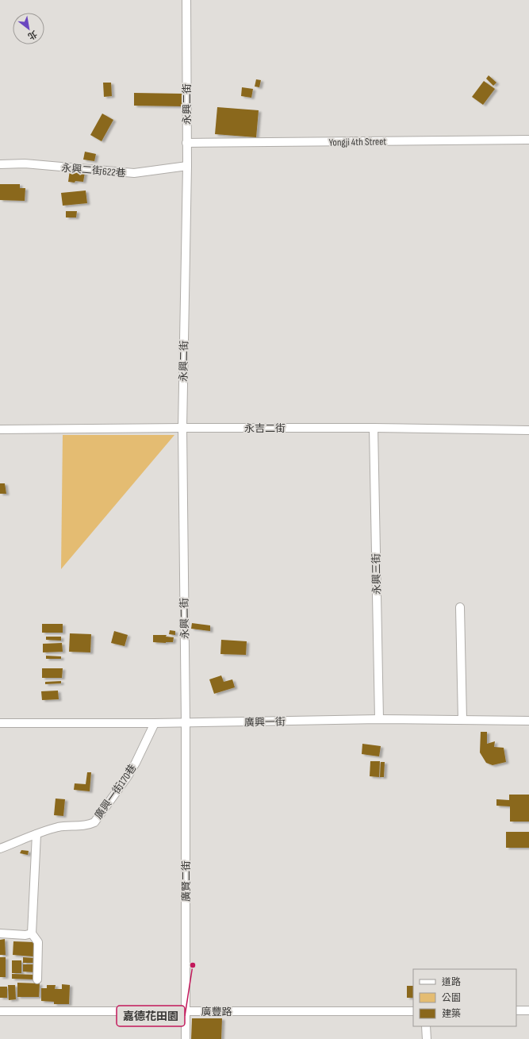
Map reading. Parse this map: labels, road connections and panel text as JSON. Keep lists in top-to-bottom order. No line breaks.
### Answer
{"streets":{"street":["永興二街","Yongji 4th Street","永興二街622巷","永吉二街","永興三街","廣興一街","廣興一街170巷","廣賢二街","廣豐路"]},"crossings":[["永興二街","Yongji 4th Street"],["永興二街","永興二街622巷"],["永興二街","永吉二街"],["永興二街","廣興一街"],["永興二街","廣賢二街"],["永吉二街","永興三街"],["永興三街","廣興一街"],["廣興一街","廣興一街170巷"],["廣興一街","廣賢二街"],["廣賢二街","廣豐路"]],"places":["嘉德花田園"],"legend":["道路","公園","建築"],"north":"bottom right"}
